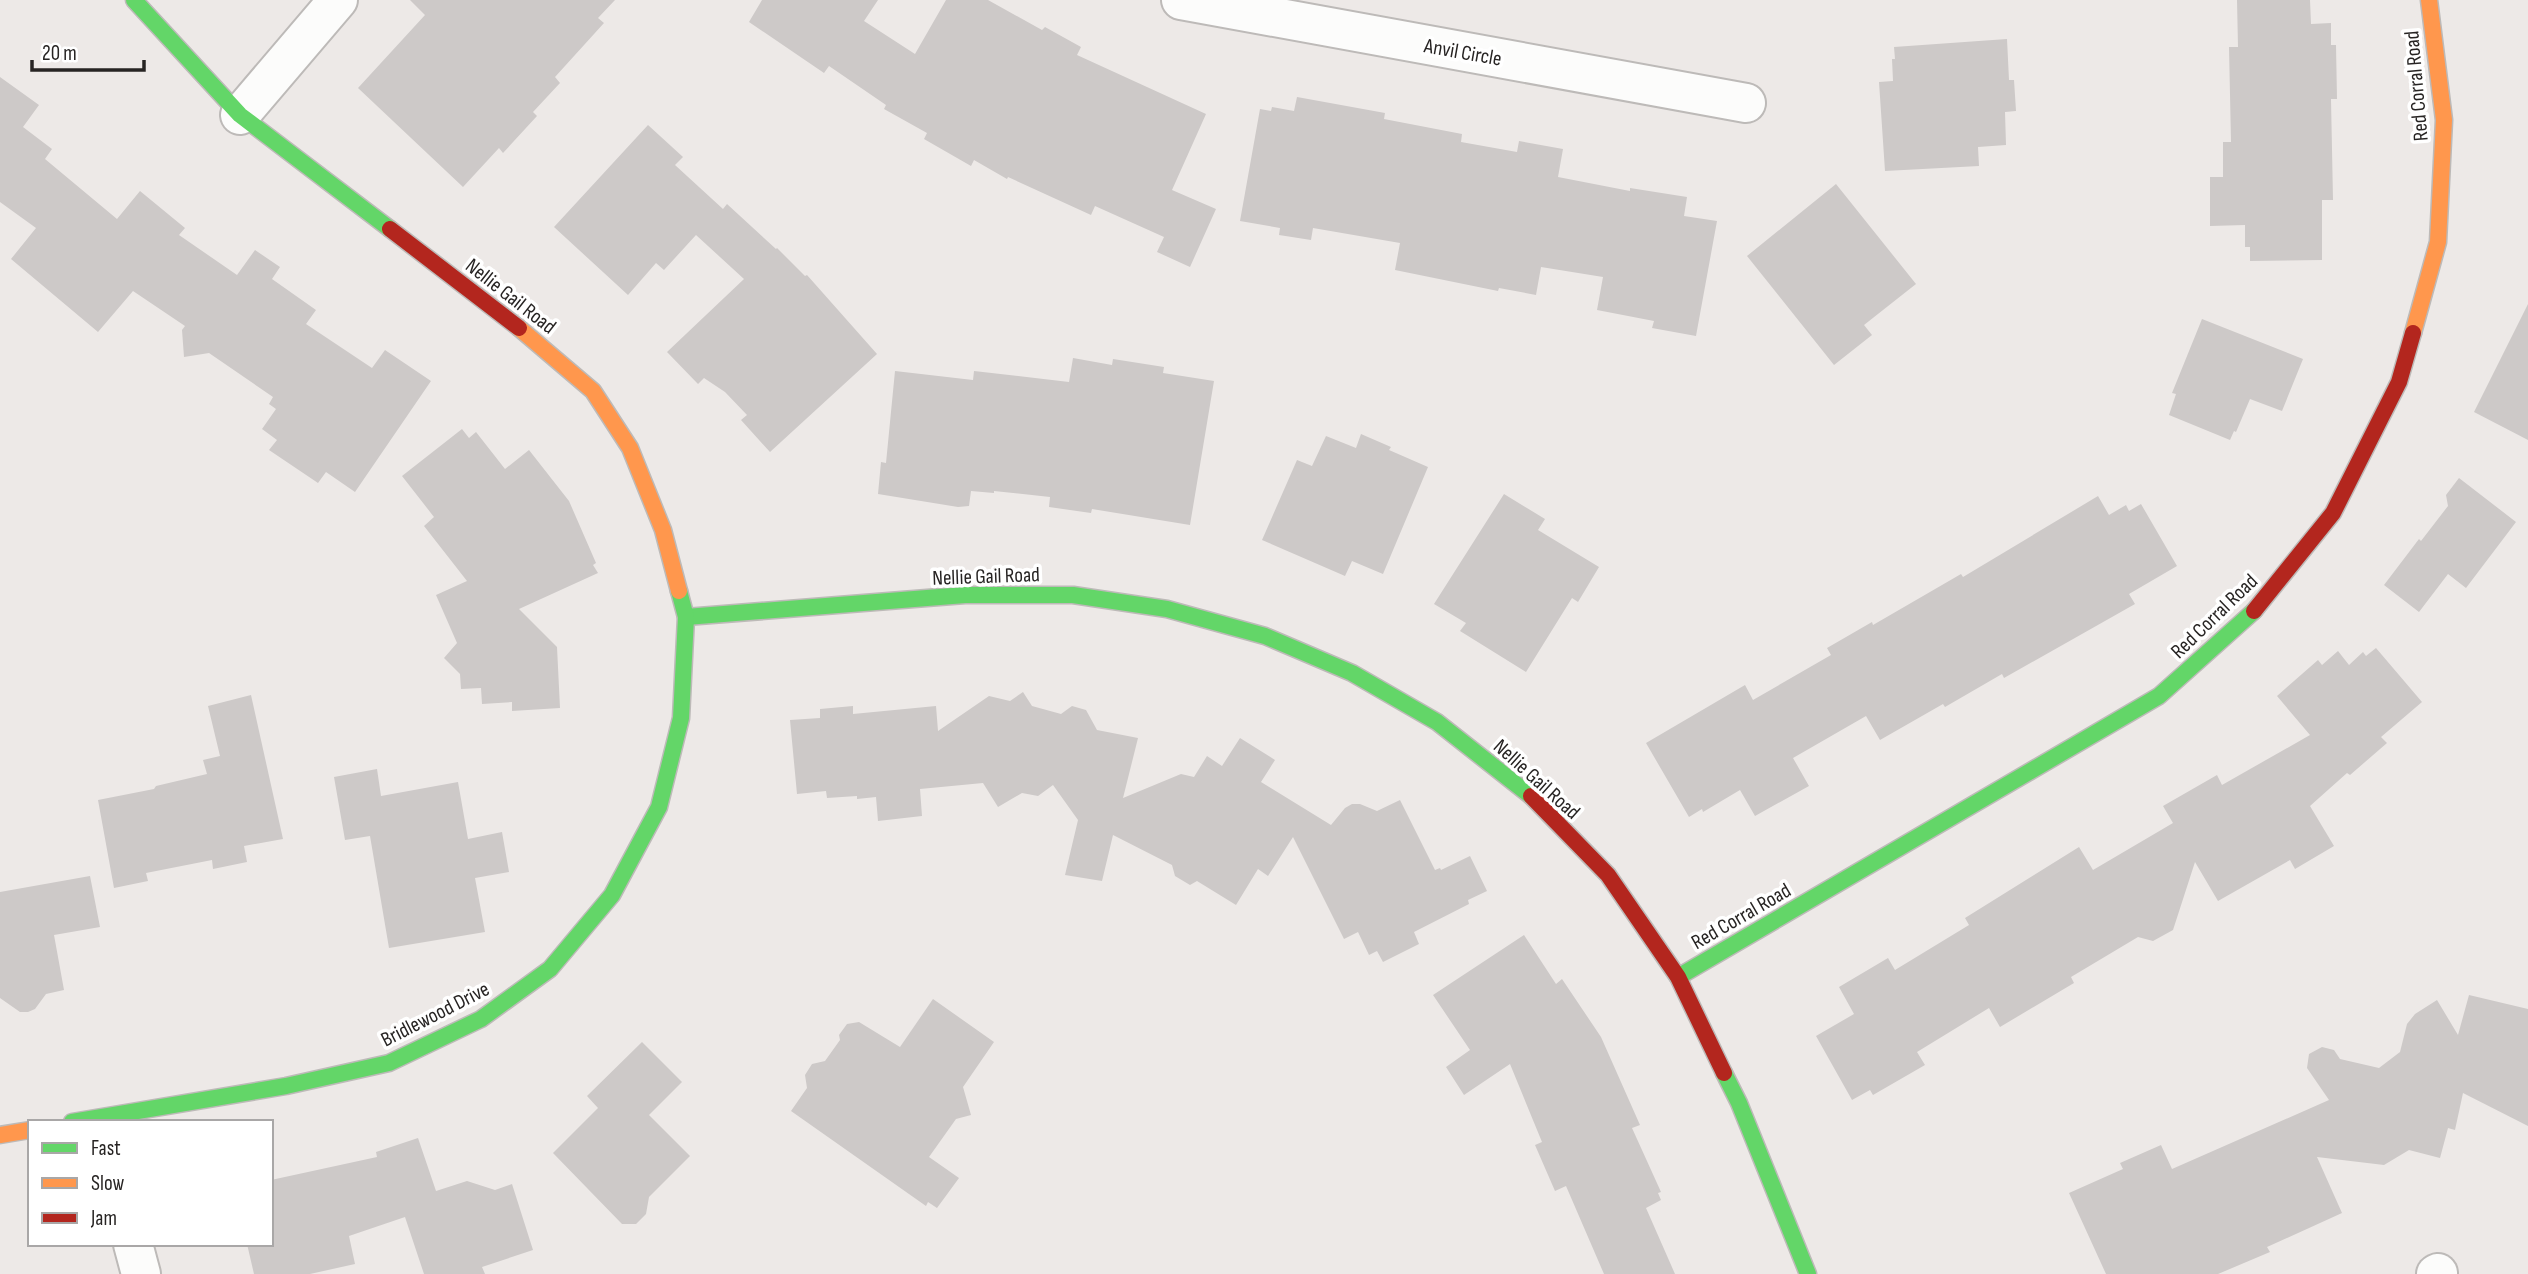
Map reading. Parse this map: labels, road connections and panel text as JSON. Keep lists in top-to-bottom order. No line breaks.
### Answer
{"streets":{"street":["Anvil Circle","Red Corral Road","Nellie Gail Road","Bridlewood Drive"]},"crossings":[["Red Corral Road","Nellie Gail Road"],["Nellie Gail Road","Bridlewood Drive"]],"legend":["Fast","Slow","Jam"],"scale_bar":"20 m"}
